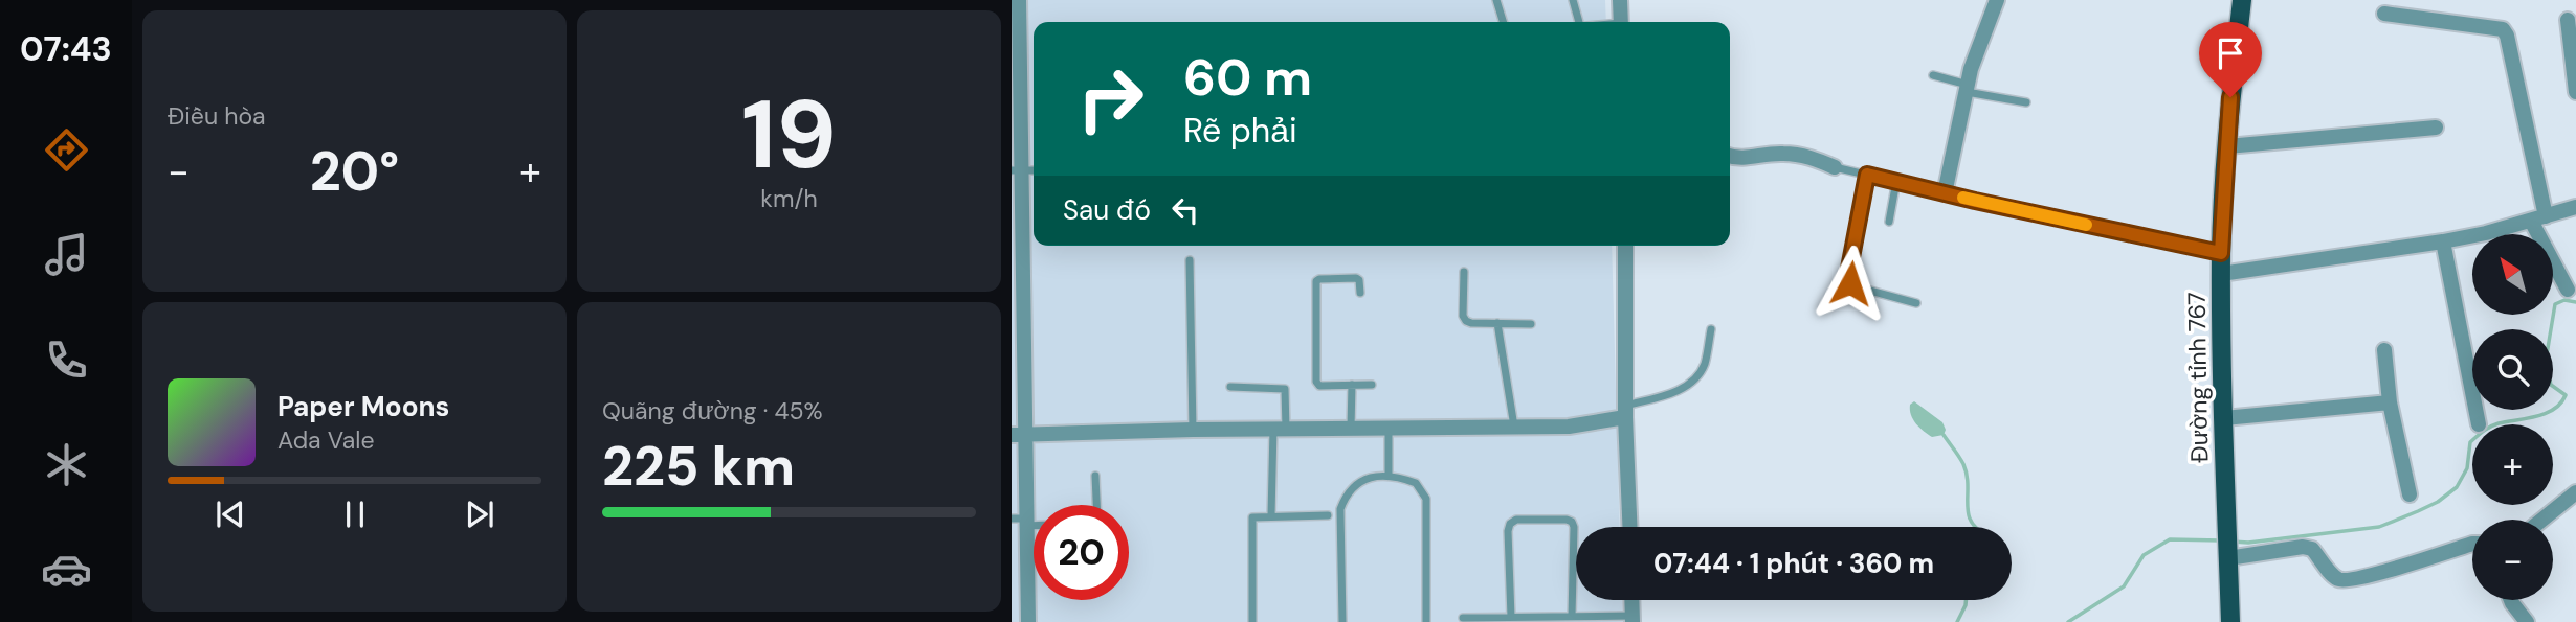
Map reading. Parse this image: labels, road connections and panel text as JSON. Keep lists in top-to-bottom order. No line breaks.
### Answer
{"streets":{"main road":["Đường tỉnh 767"]},"north":"top left","page":{"tabs":"07:43","tile":["Điều hòa",["19","km/h"],["Quãng đường · 45%","225 km"]],"turn":["60 m","Rẽ phải"],"heat":["−","20°","+"],"then":"Sau đó","map_buttons":["+","−"],"song":["Paper Moons","Ada Vale"],"limit":"20","trip":"07:44 · 1 phút · 360 m"}}
